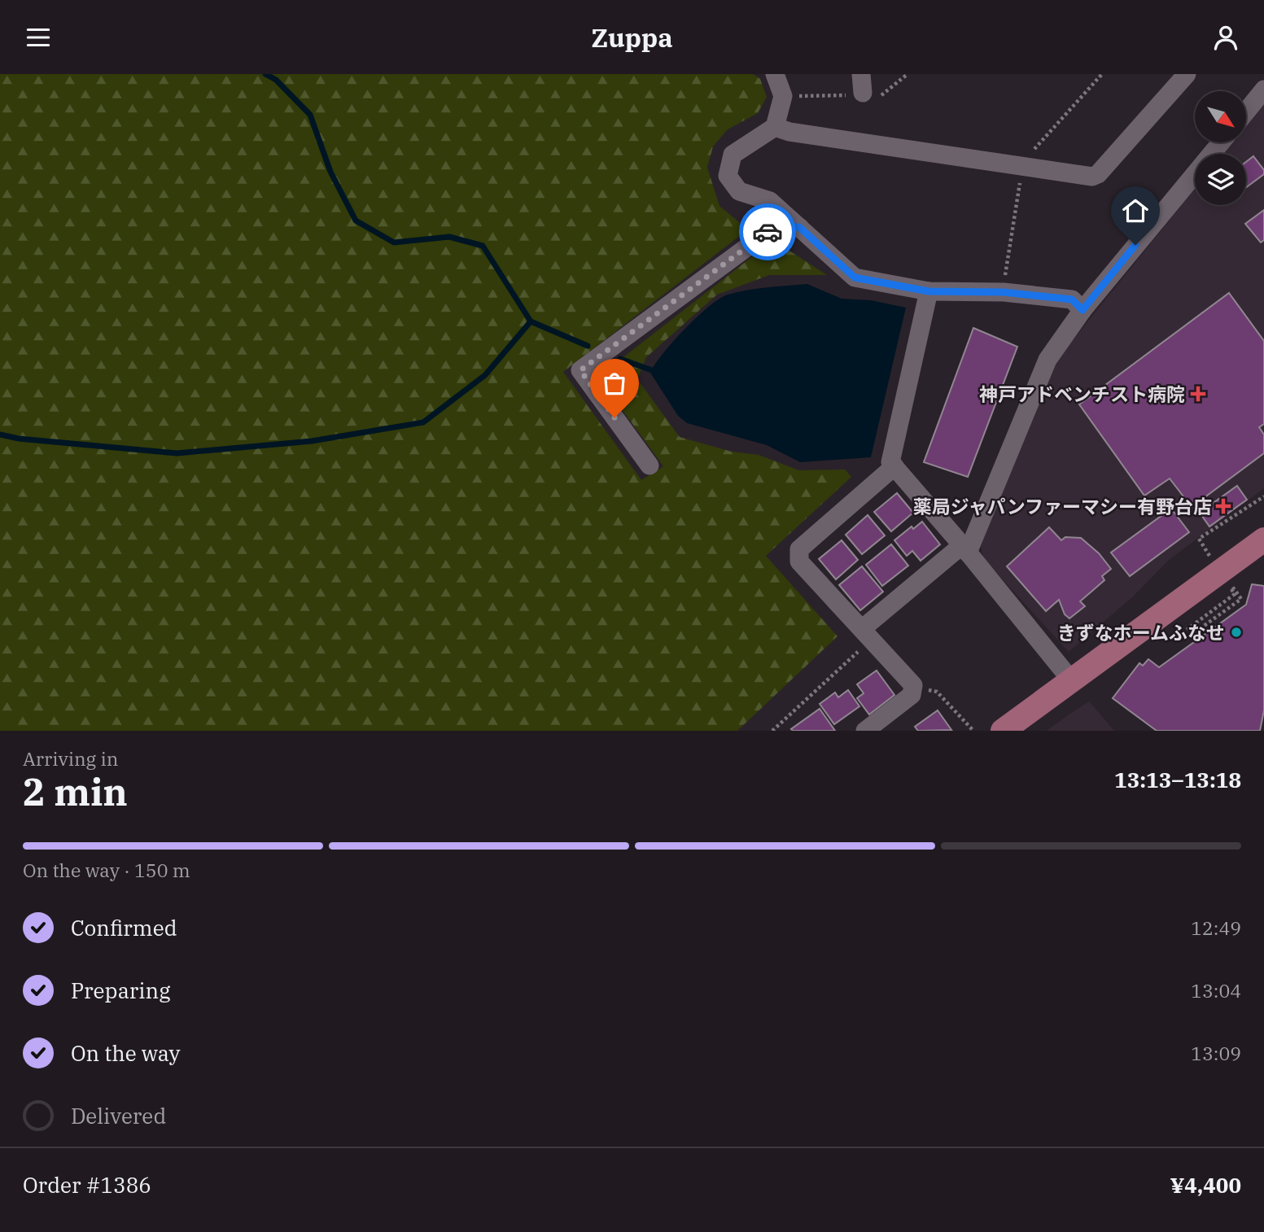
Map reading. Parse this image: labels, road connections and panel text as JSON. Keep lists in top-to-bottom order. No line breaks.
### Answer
{"places":{"health":["神戸アドベンチスト病院","薬局ジャパンファーマシー有野台店"],"other":["きずなホームふなせ"]},"north":"bottom right","page":{"header":"Zuppa","heading":["2 min","Arriving in","13:13–13:18"],"panel":["Order #1386","¥4,400"],"bar":"On the way · 150 m","list":[["Confirmed","12:49"],["Preparing","13:04"],["On the way","13:09"],"Delivered"]}}
